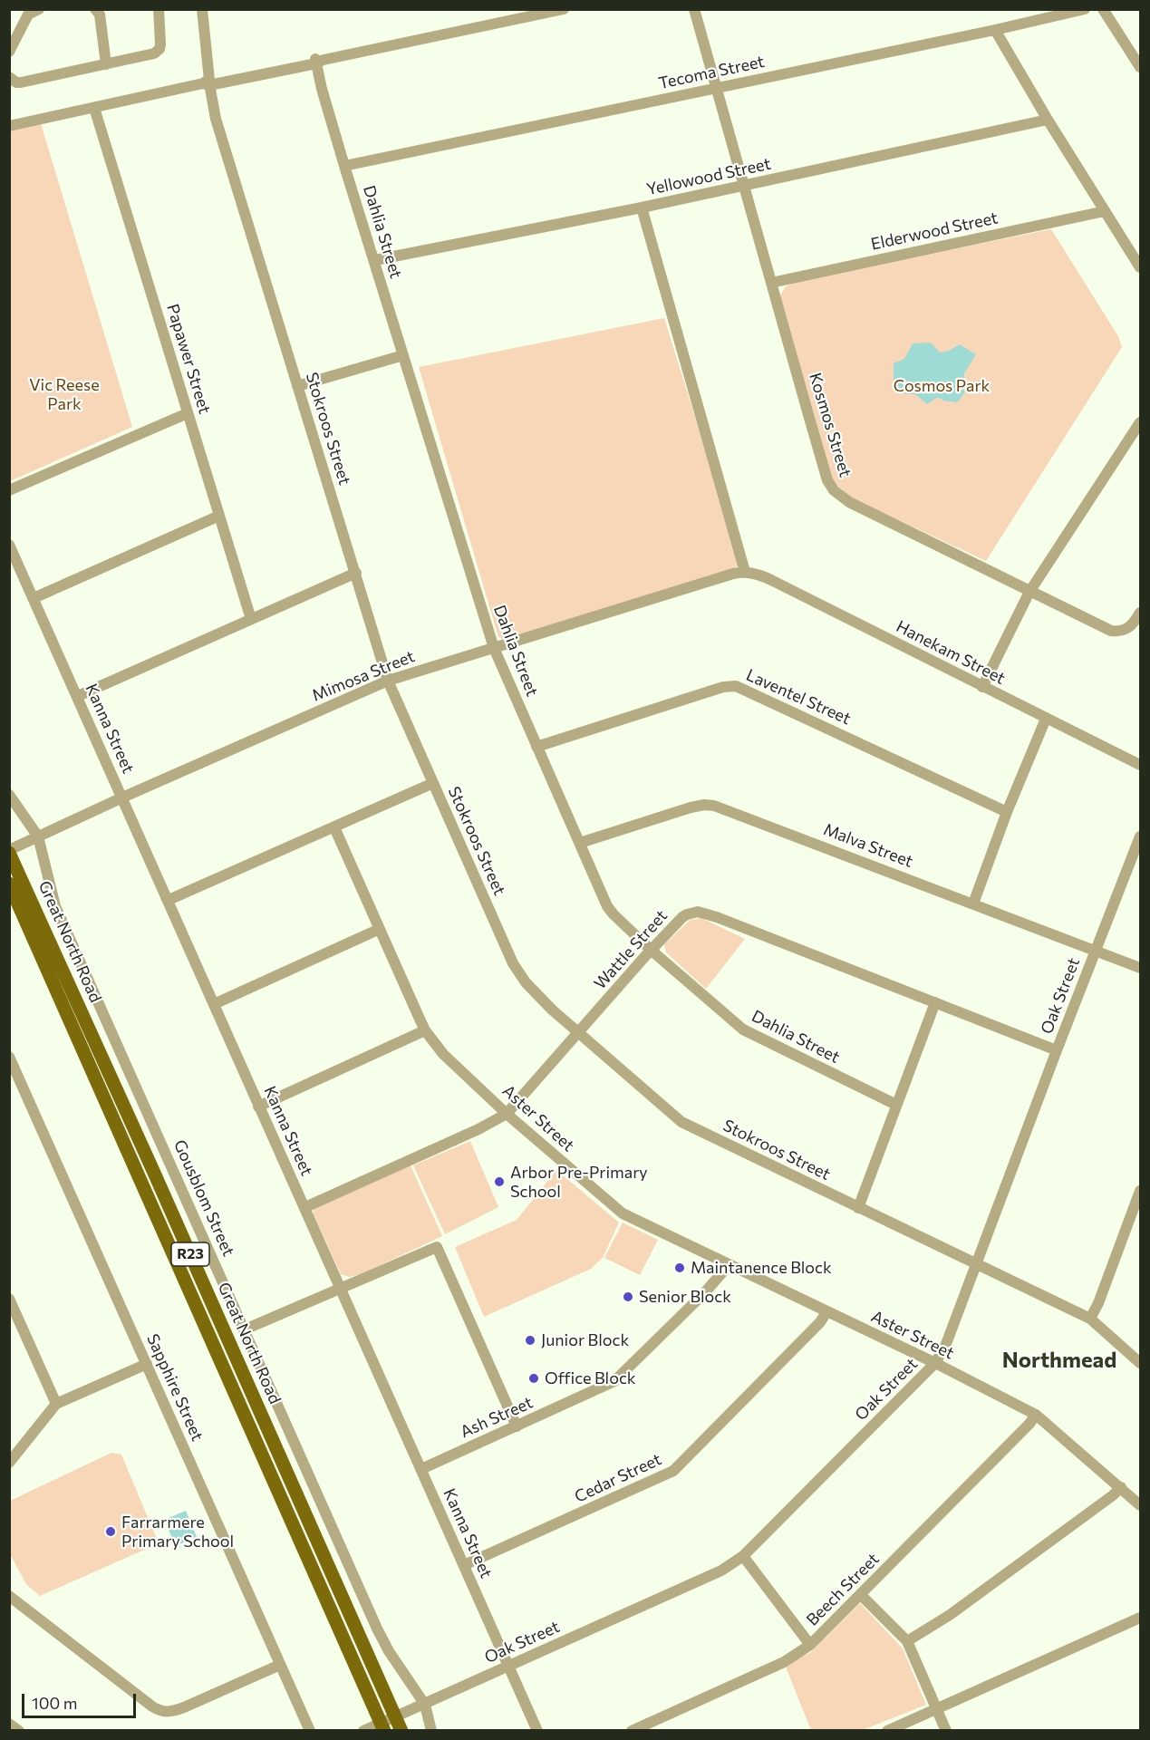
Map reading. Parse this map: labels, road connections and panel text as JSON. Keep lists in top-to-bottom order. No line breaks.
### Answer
{"streets":{"main road":["Great North Road","R23"],"street":["Tecoma Street","Yellowood Street","Elderwood Street","Dahlia Street","Papawer Street","Kosmos Street","Stokroos Street","Hanekam Street","Mimosa Street","Laventel Street","Kanna Street","Malva Street","Wattle Street","Oak Street","Aster Street","Gousblom Street","Sapphire Street","Ash Street","Cedar Street","Beech Street"]},"crossings":[["Tecoma Street","Dahlia Street"],["Tecoma Street","Kosmos Street"],["Yellowood Street","Dahlia Street"],["Yellowood Street","Kosmos Street"],["Elderwood Street","Kosmos Street"],["Dahlia Street","Mimosa Street"],["Dahlia Street","Laventel Street"],["Dahlia Street","Malva Street"],["Dahlia Street","Wattle Street"],["Stokroos Street","Mimosa Street"],["Stokroos Street","Wattle Street"],["Stokroos Street","Oak Street"],["Hanekam Street","Mimosa Street"],["Mimosa Street","Kanna Street"],["Mimosa Street","Great North Road"],["Mimosa Street","Gousblom Street"],["Kanna Street","Wattle Street"],["Kanna Street","Oak Street"],["Kanna Street","Ash Street"],["Kanna Street","Cedar Street"],["Malva Street","Oak Street"],["Great North Road","Oak Street"],["Wattle Street","Oak Street"],["Wattle Street","Aster Street"],["Oak Street","Aster Street"],["Oak Street","Gousblom Street"],["Aster Street","Ash Street"],["Aster Street","Cedar Street"],["Aster Street","Beech Street"]],"districts":["Northmead"],"parks":["Vic Reese Park","Cosmos Park"],"places":["Arbor Pre-Primary School","Maintanence Block","Senior Block","Junior Block","Office Block","Farrarmere Primary School"],"scale_bar":"100 m"}
